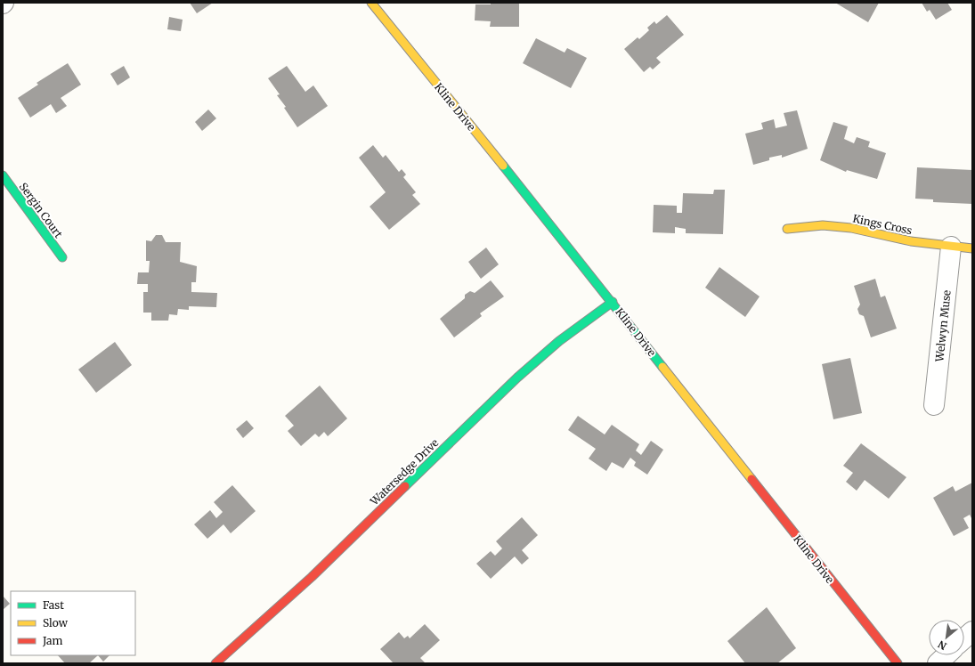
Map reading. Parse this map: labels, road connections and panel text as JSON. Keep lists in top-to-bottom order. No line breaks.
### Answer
{"streets":{"street":["Kline Drive","Sergin Court","Kings Cross","Welwyn Muse","Watersedge Drive"]},"crossings":[["Kline Drive","Watersedge Drive"],["Kings Cross","Welwyn Muse"]],"legend":["Fast","Slow","Jam"],"north":"bottom left"}
